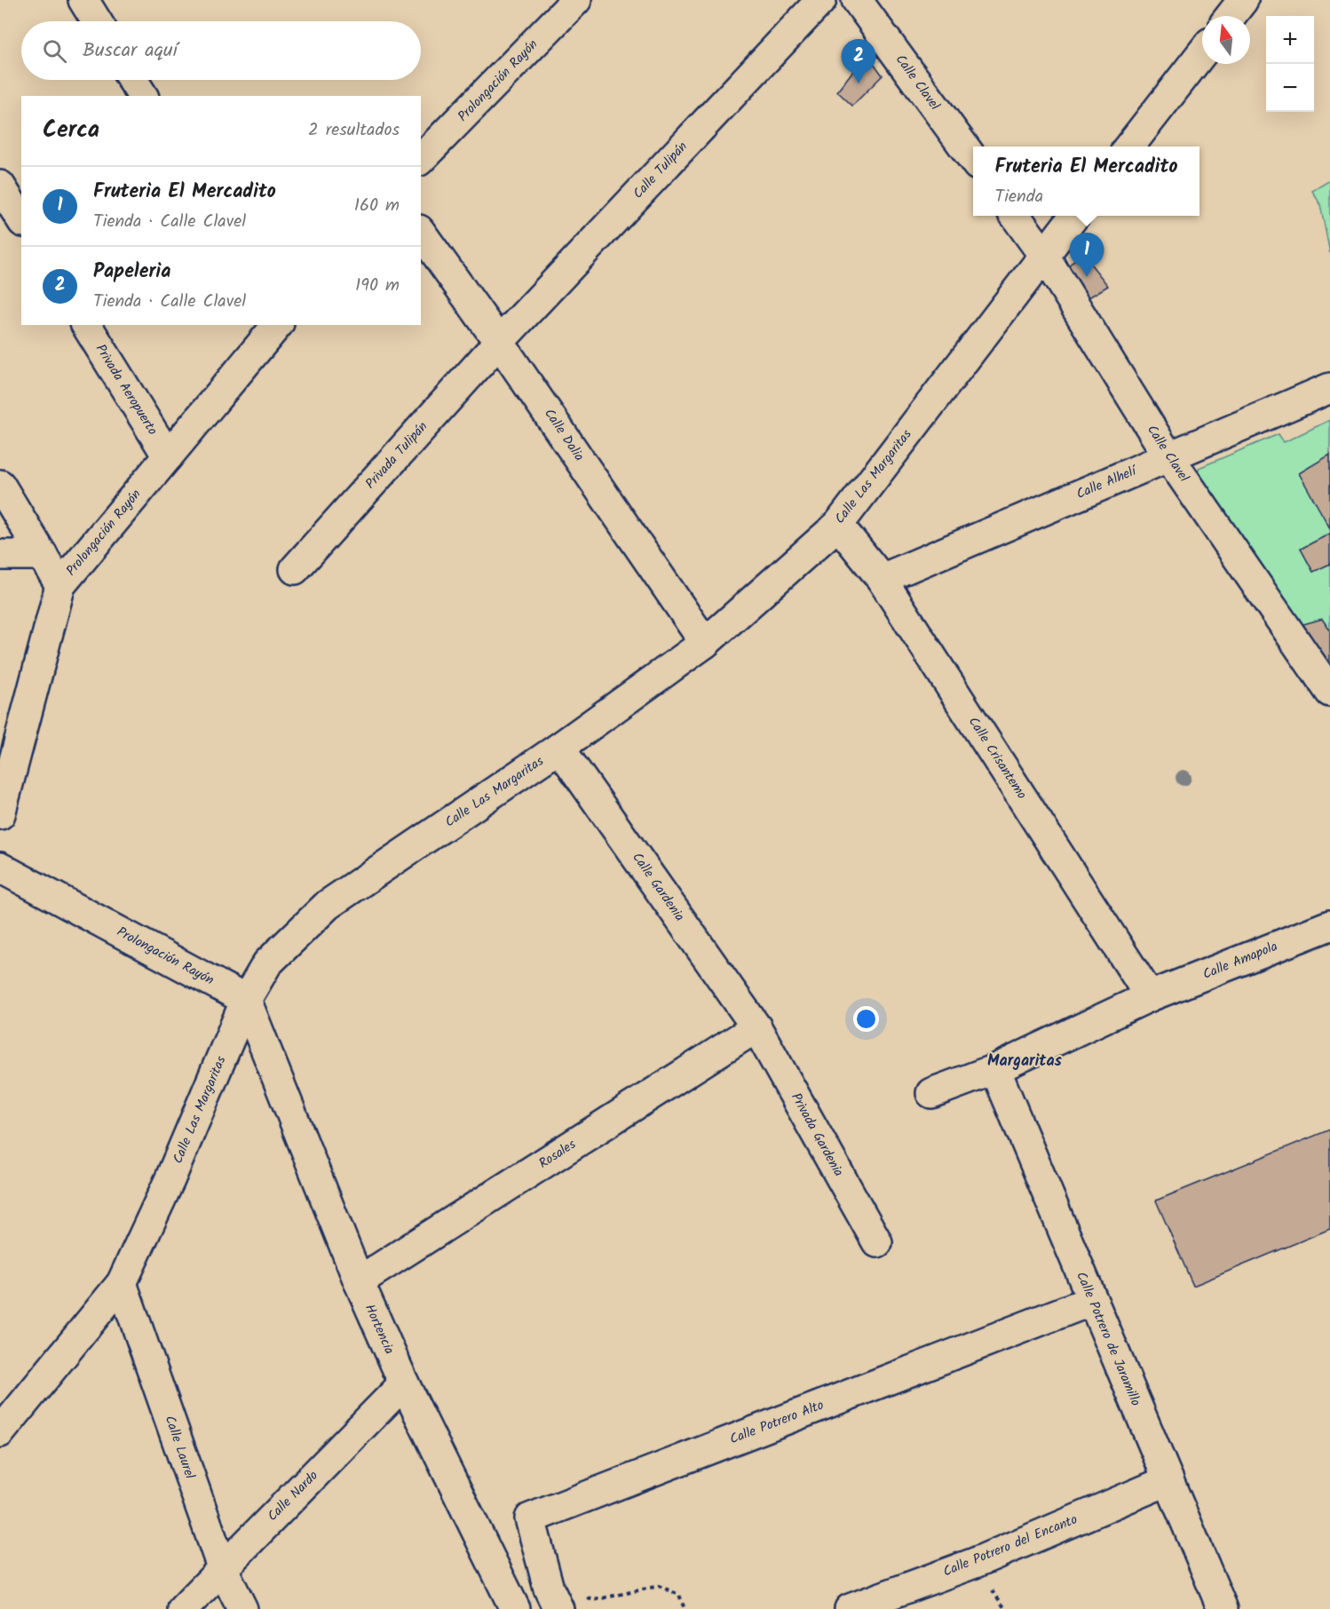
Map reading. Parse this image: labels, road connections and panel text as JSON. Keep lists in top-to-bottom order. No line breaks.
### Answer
{"streets":{"street":["Prolongación Rayón","Calle Clavel","Calle Tulipán","Privada Aeropuerto","Calle Dalia","Privada Tulipán","Calle Las Margaritas","Calle Alhelí","Calle Crisantemo","Calle Gardenia","Calle Amapola","Privada Gardenia","Rosales","Hortencia","Calle Potrero de Jaramillo","Calle Potrero Alto","Calle Laurel","Calle Nardo","Calle Potrero del Encanto"]},"crossings":[["Prolongación Rayón","Privada Aeropuerto"],["Prolongación Rayón","Calle Las Margaritas"],["Prolongación Rayón","Hortencia"],["Calle Clavel","Calle Las Margaritas"],["Calle Clavel","Calle Alhelí"],["Calle Tulipán","Calle Dalia"],["Calle Tulipán","Privada Tulipán"],["Calle Dalia","Privada Tulipán"],["Calle Dalia","Calle Las Margaritas"],["Calle Las Margaritas","Calle Crisantemo"],["Calle Las Margaritas","Calle Gardenia"],["Calle Las Margaritas","Hortencia"],["Calle Las Margaritas","Calle Laurel"],["Calle Alhelí","Calle Crisantemo"],["Calle Crisantemo","Calle Amapola"],["Calle Gardenia","Privada Gardenia"],["Calle Gardenia","Rosales"],["Calle Amapola","Calle Potrero de Jaramillo"],["Privada Gardenia","Rosales"],["Rosales","Hortencia"],["Hortencia","Calle Potrero Alto"],["Hortencia","Calle Nardo"],["Calle Potrero de Jaramillo","Calle Potrero Alto"],["Calle Potrero de Jaramillo","Calle Potrero del Encanto"],["Calle Laurel","Calle Nardo"]],"districts":["Margaritas"],"north":"top","page":{"map_buttons":["+","−"],"search":"Buscar aquí","pins":["2","1"],"heading":["Cerca","2 resultados"],"popup":["Fruteria El Mercadito","Tienda"],"list":[{"mark":"1","name":"Fruteria El Mercadito","note":"Tienda · Calle Clavel","value":"160 m"},{"mark":"2","name":"Papeleria","note":"Tienda · Calle Clavel","value":"190 m"}]}}
